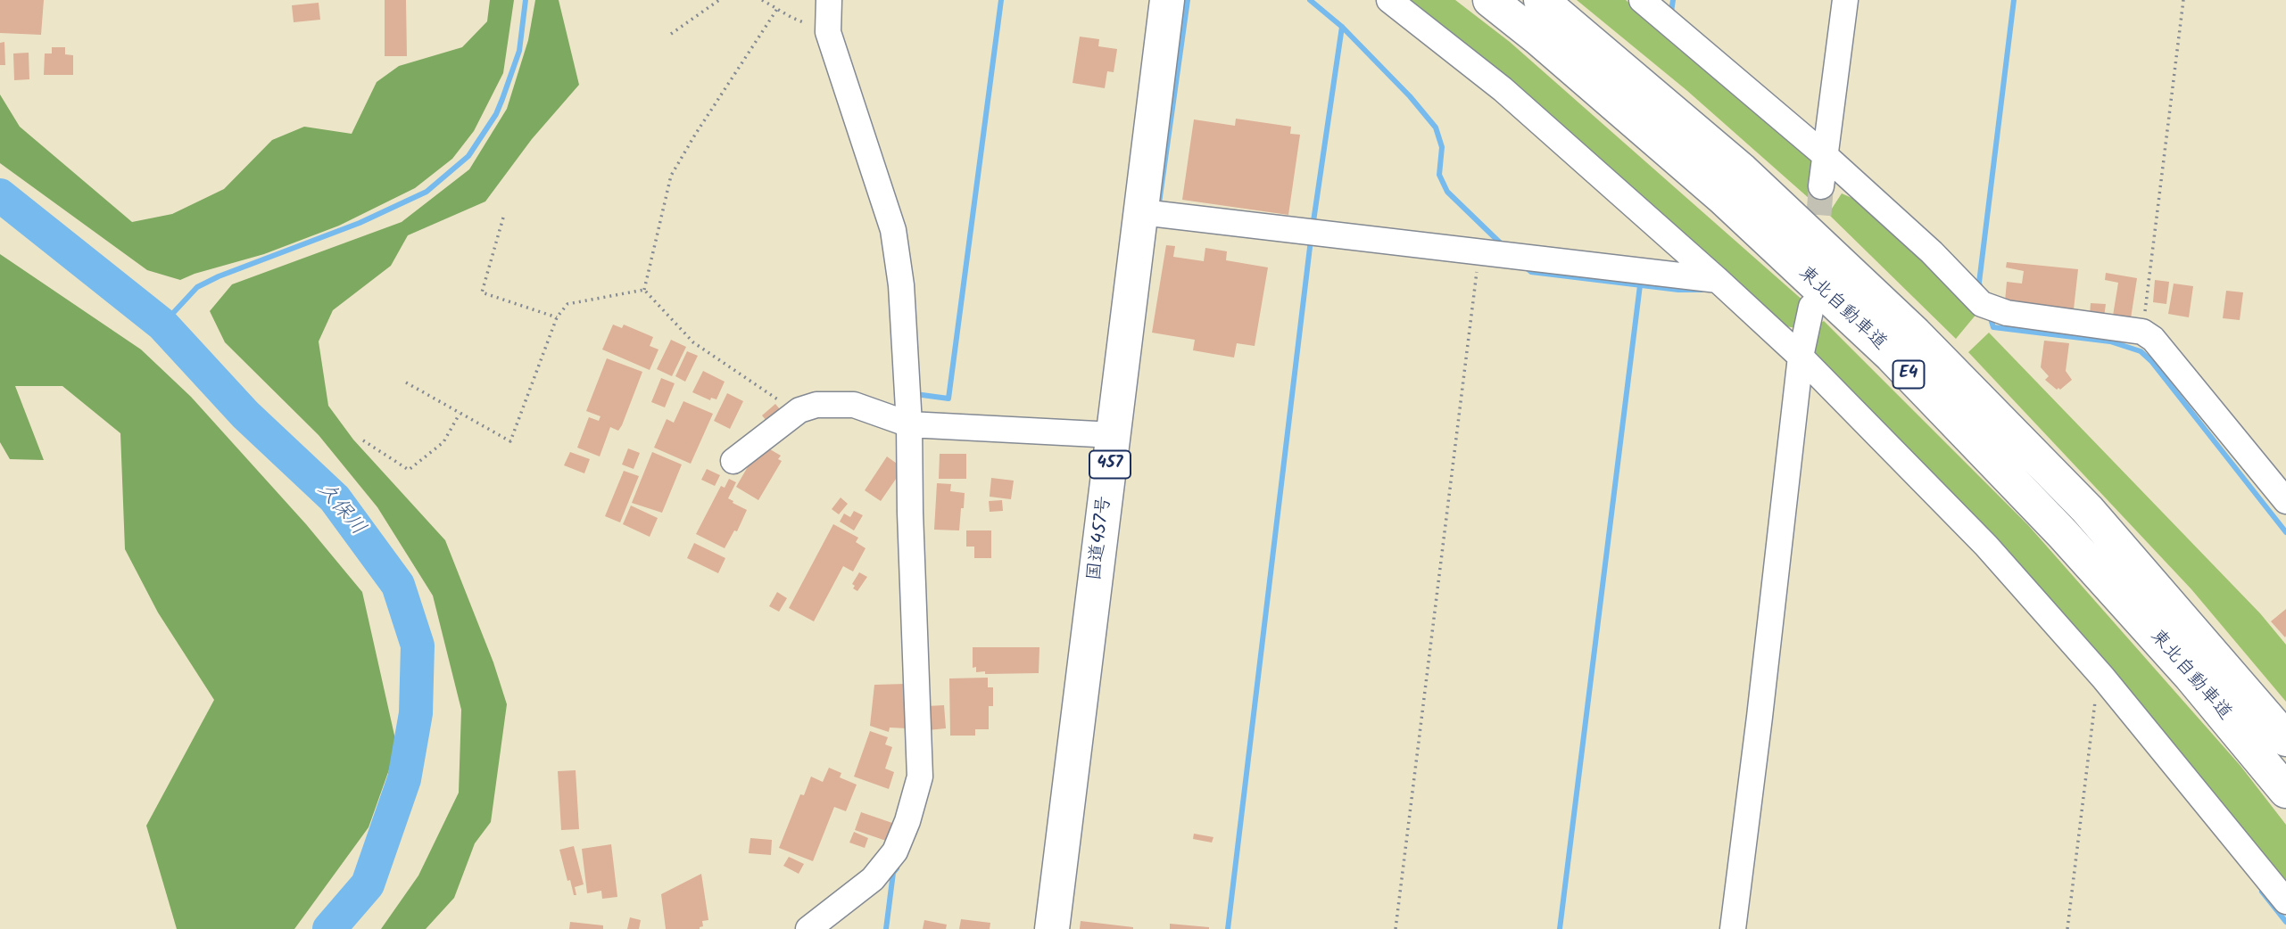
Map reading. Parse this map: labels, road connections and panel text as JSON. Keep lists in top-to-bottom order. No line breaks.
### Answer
{"streets":{"highway":["東北自動車道","E4","457","国道457号"]},"water":["久保川"]}
